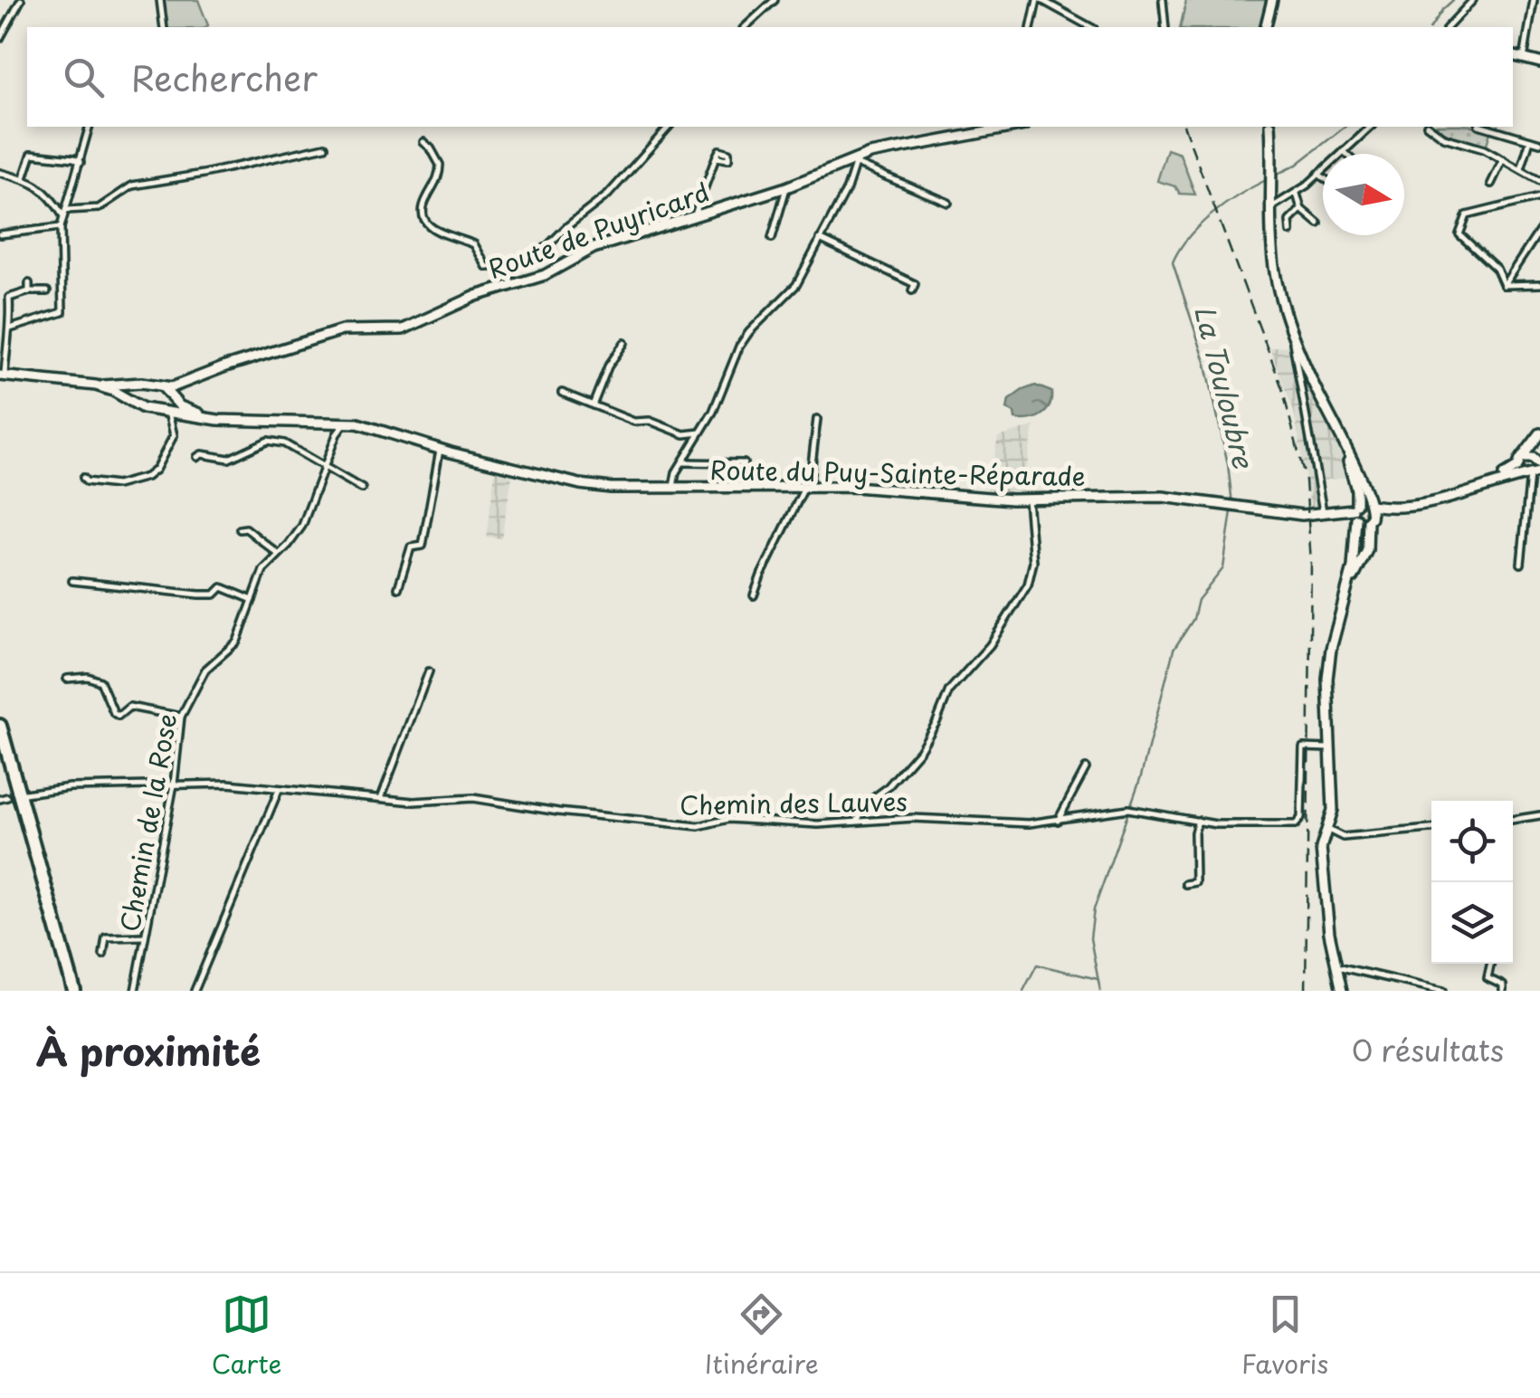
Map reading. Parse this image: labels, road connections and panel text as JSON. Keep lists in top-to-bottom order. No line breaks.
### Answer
{"streets":{"main road":["Route de Puyricard","Route du Puy-Sainte-Réparade"],"street":["Chemin des Lauves","Chemin de la Rose"]},"crossings":[["Route de Puyricard","Route du Puy-Sainte-Réparade"],["Route du Puy-Sainte-Réparade","Chemin de la Rose"],["Chemin des Lauves","Chemin de la Rose"]],"water":["La Touloubre"],"north":"right","page":{"search":"Rechercher","heading":["À proximité","0 résultats"],"nav":["Carte","Itinéraire","Favoris"]}}
